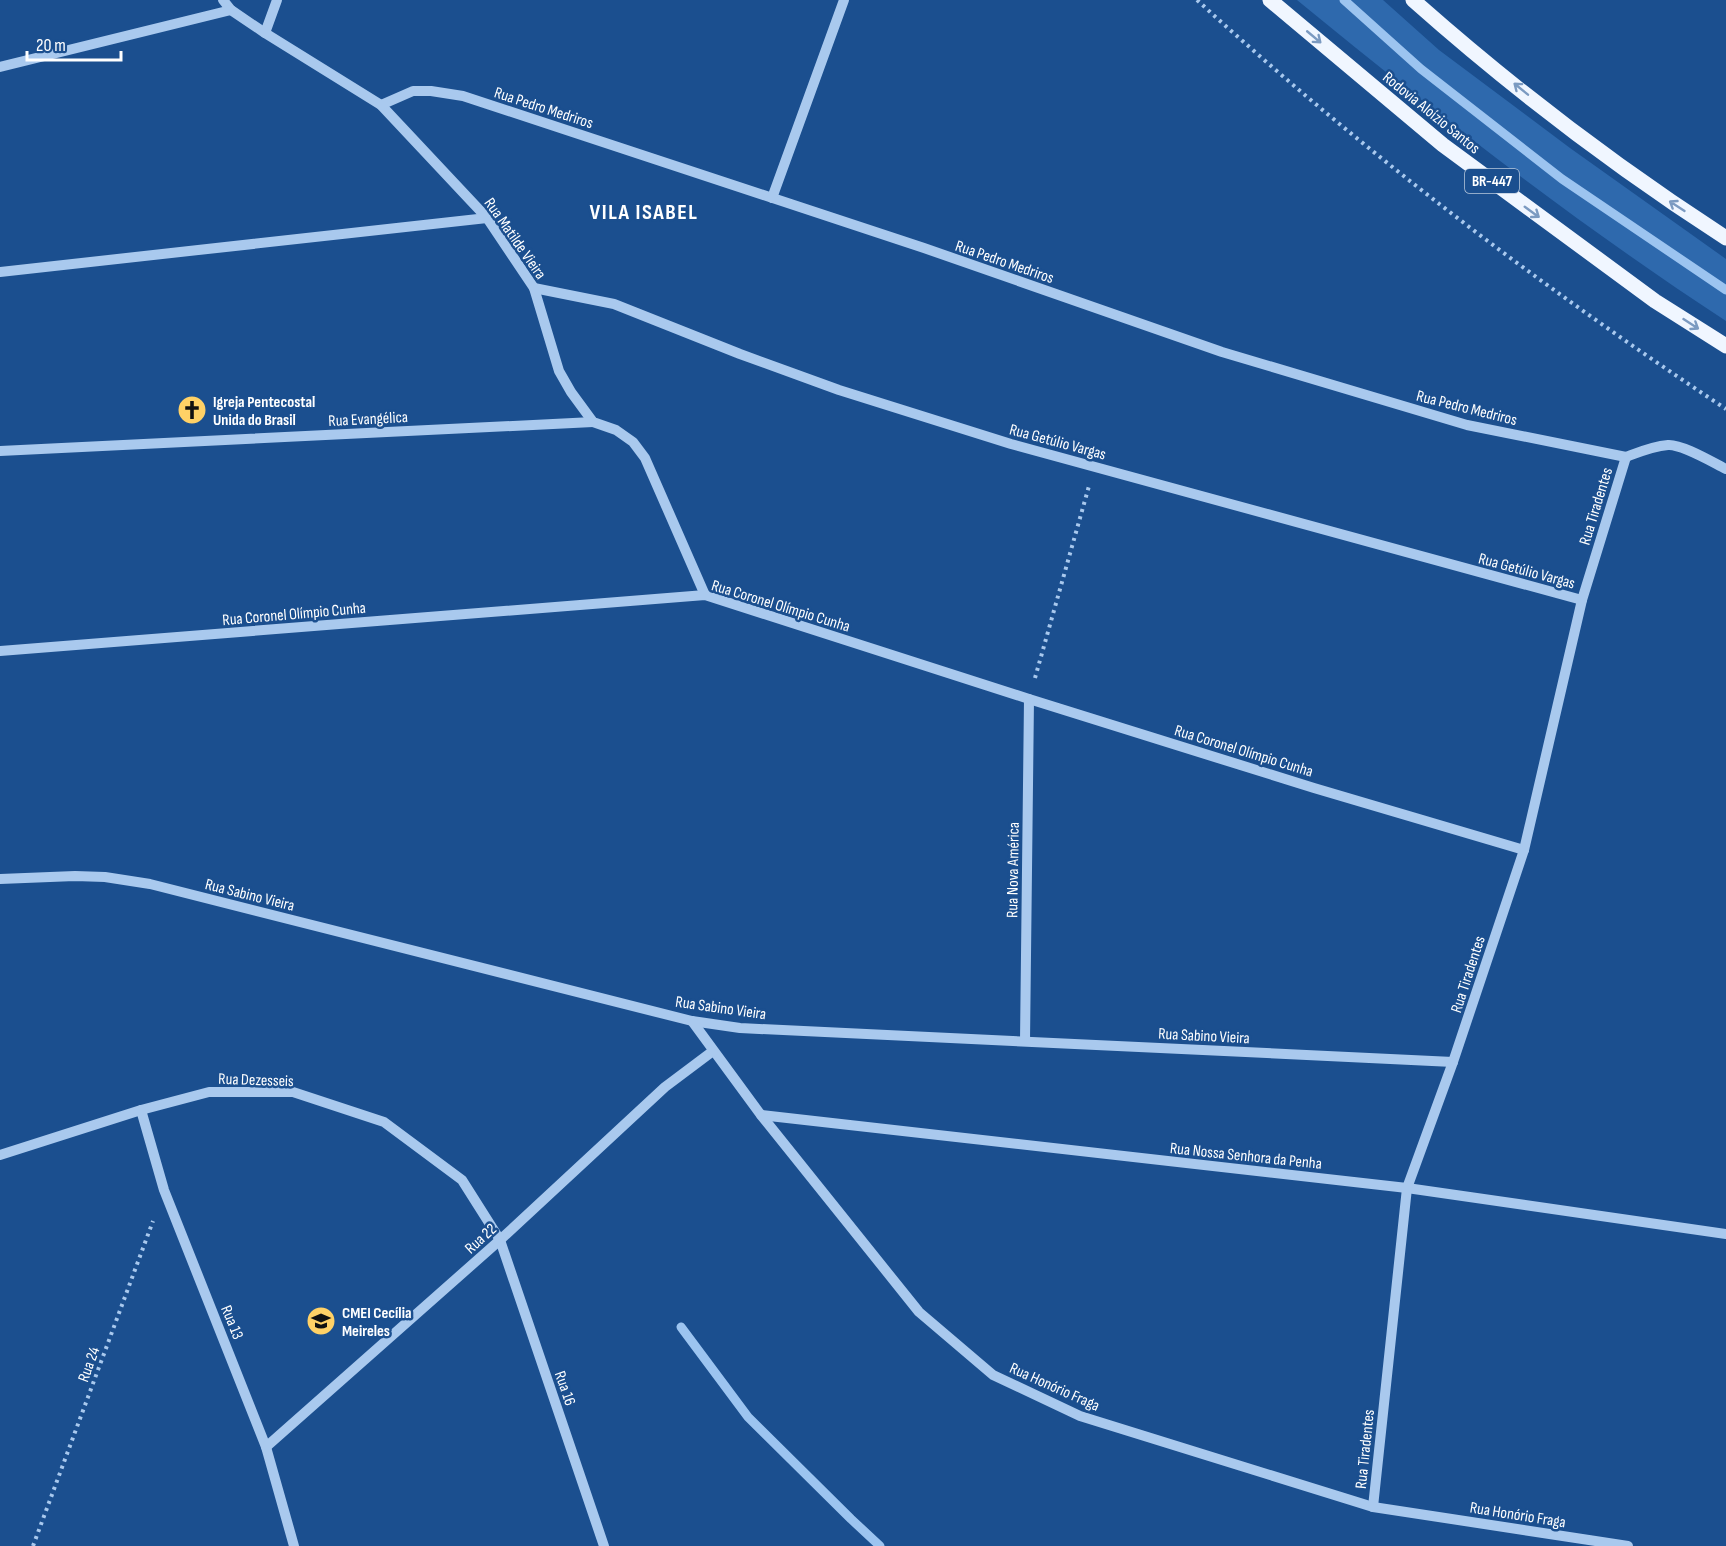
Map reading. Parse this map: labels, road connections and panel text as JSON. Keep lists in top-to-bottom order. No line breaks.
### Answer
{"streets":{"main road":["Rodovia Aloízio Santos","BR-447"],"street":["Rua Pedro Medriros","Rua Matilde Vieira","Rua Evangélica","Rua Getúlio Vargas","Rua Tiradentes","Rua Coronel Olímpio Cunha","Rua Nova América","Rua Sabino Vieira","Rua Dezesseis","Rua Nossa Senhora da Penha","Rua 22","Rua 13","Rua Honório Fraga","Rua 16"],"path":["Rua 24"]},"crossings":[["Rua Pedro Medriros","Rua Matilde Vieira"],["Rua Pedro Medriros","Rua Tiradentes"],["Rua Matilde Vieira","Rua Evangélica"],["Rua Matilde Vieira","Rua Getúlio Vargas"],["Rua Getúlio Vargas","Rua Tiradentes"],["Rua Tiradentes","Rua Coronel Olímpio Cunha"],["Rua Tiradentes","Rua Sabino Vieira"],["Rua Tiradentes","Rua Nossa Senhora da Penha"],["Rua Tiradentes","Rua Honório Fraga"],["Rua Coronel Olímpio Cunha","Rua Nova América"],["Rua Nova América","Rua Sabino Vieira"],["Rua Sabino Vieira","Rua Honório Fraga"],["Rua Dezesseis","Rua 22"],["Rua Dezesseis","Rua 13"],["Rua Dezesseis","Rua 16"],["Rua Nossa Senhora da Penha","Rua Honório Fraga"],["Rua 22","Rua 13"],["Rua 22","Rua Honório Fraga"],["Rua 22","Rua 16"],["Rua 13","Rua 24"]],"districts":["VILA ISABEL"],"places":{"church":["Igreja Pentecostal Unida do Brasil"],"school or university":["CMEI Cecília Meireles"]},"scale_bar":"20 m"}
